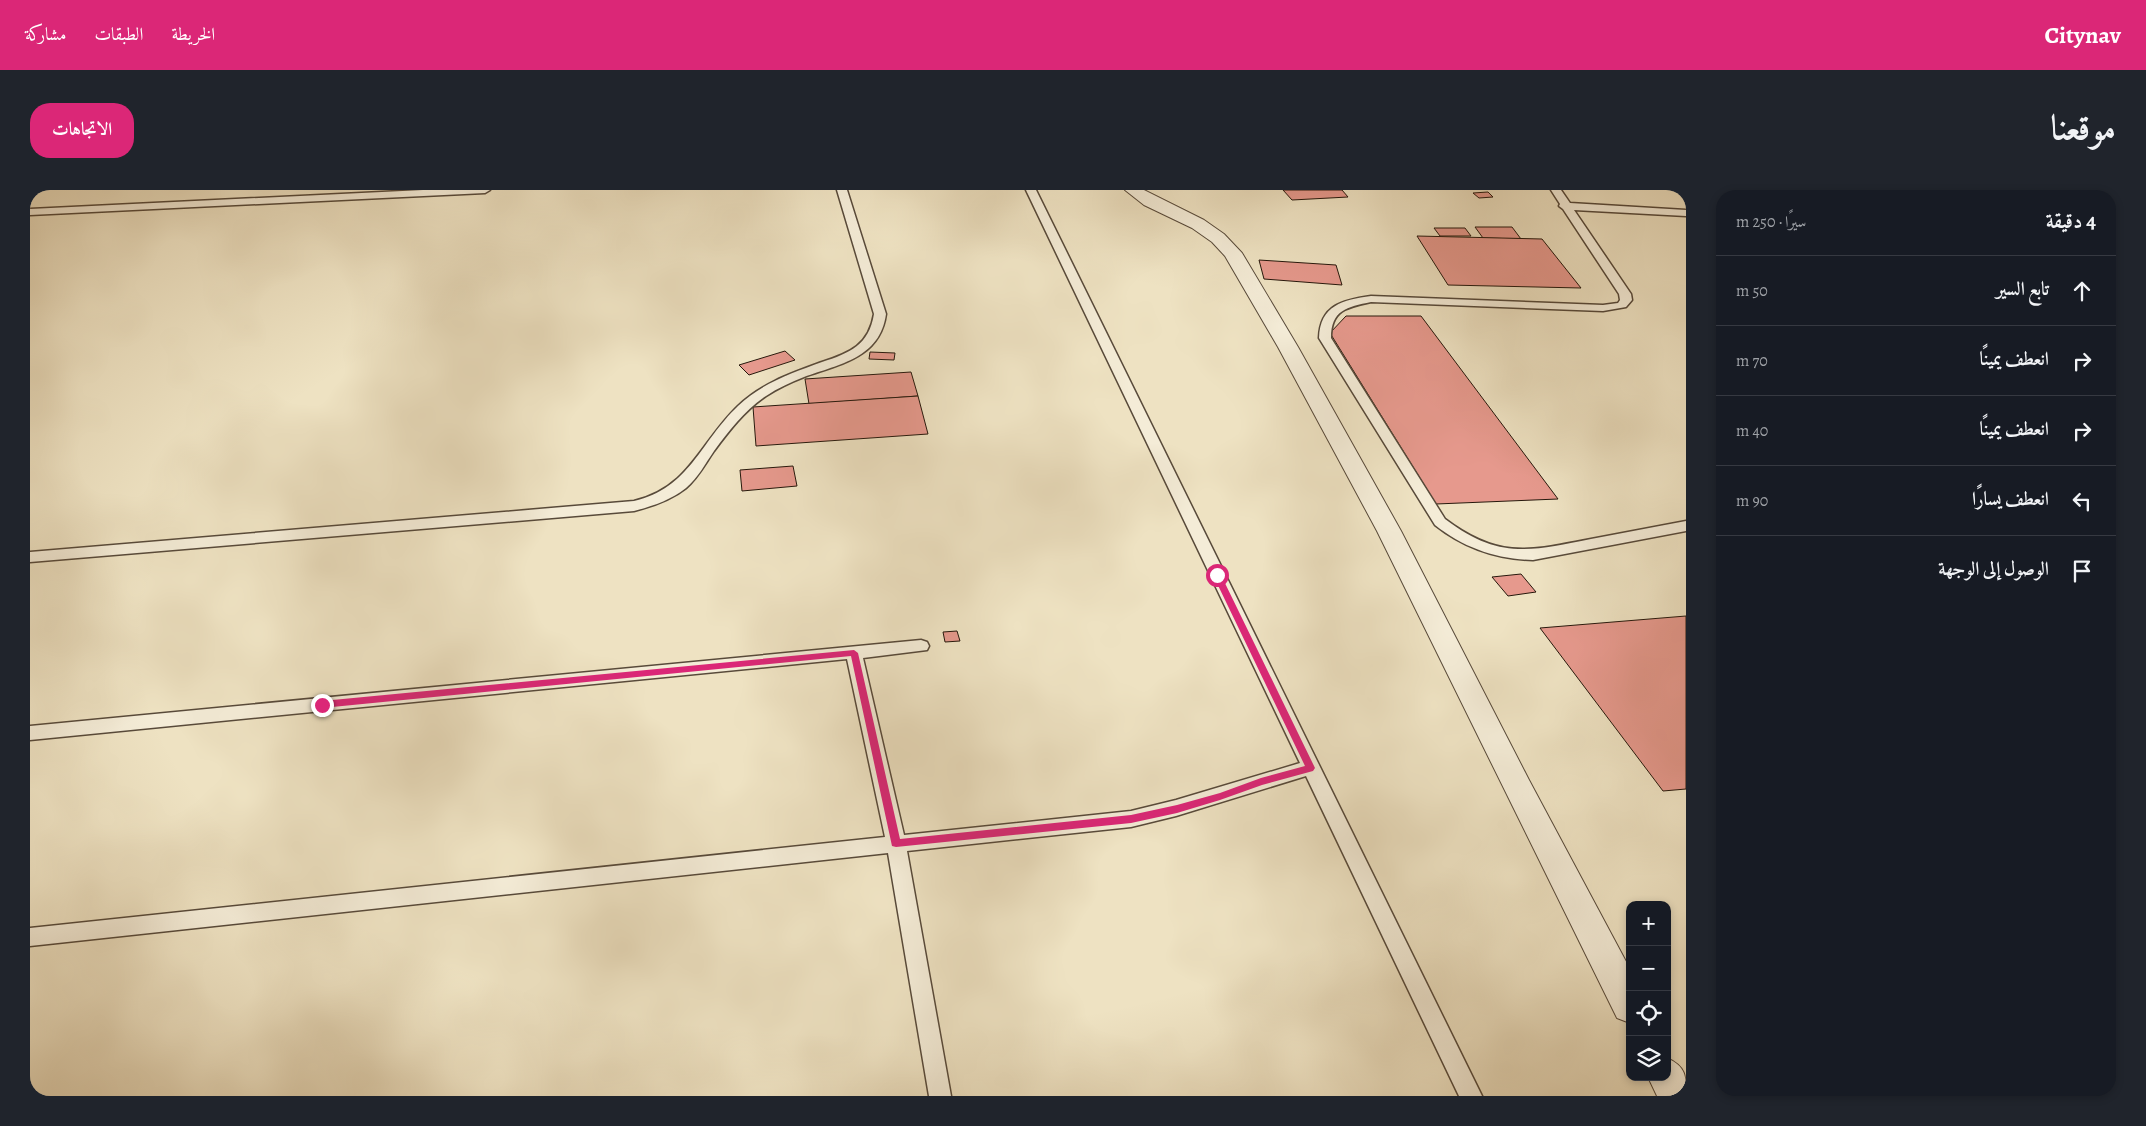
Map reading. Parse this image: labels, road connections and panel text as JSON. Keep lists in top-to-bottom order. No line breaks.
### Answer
{"page":{"header":"Citynav","nav":["الخريطة","الطبقات","مشاركة"],"title":"موقعنا","buttons":"الاتجاهات","heading":["4 دقيقة","سيرًا · 250 m"],"list":[["تابع السير","50 m"],["انعطف يمينًا","70 m"],["انعطف يمينًا","40 m"],["انعطف يسارًا","90 m"],"الوصول إلى الوجهة"],"map_buttons":["+","−"]}}
